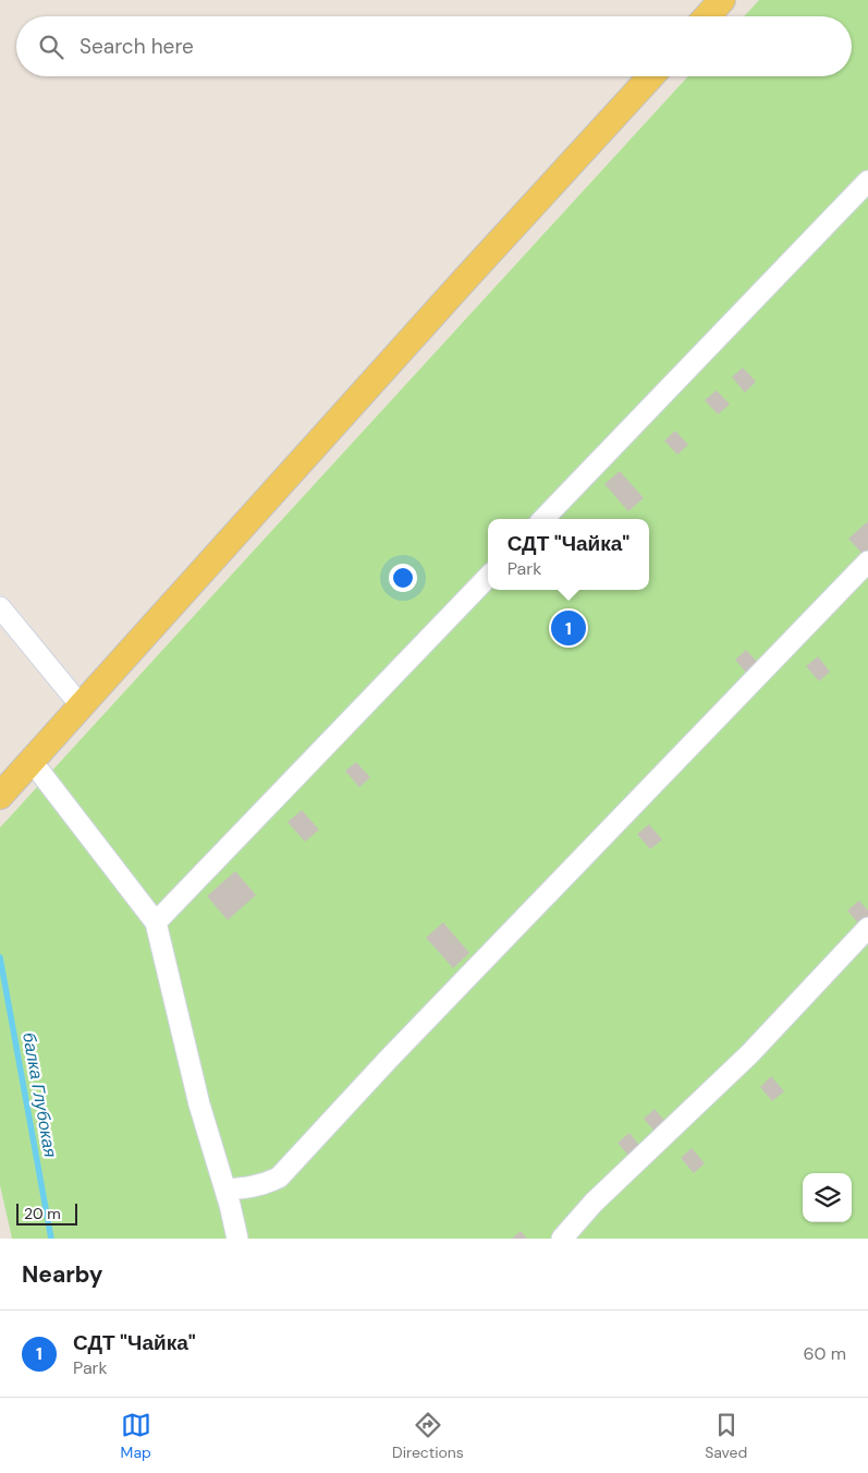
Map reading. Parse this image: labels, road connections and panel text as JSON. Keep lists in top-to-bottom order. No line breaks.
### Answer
{"water":["балка Глубокая"],"scale_bar":"20 m","page":{"search":"Search here","popup":["СДТ \"Чайка\"","Park"],"pins":"1","scale":"20 m","heading":"Nearby","list":[{"mark":"1","name":"СДТ \"Чайка\"","note":"Park","value":"60 m"}],"nav":["Map","Directions","Saved"]}}
